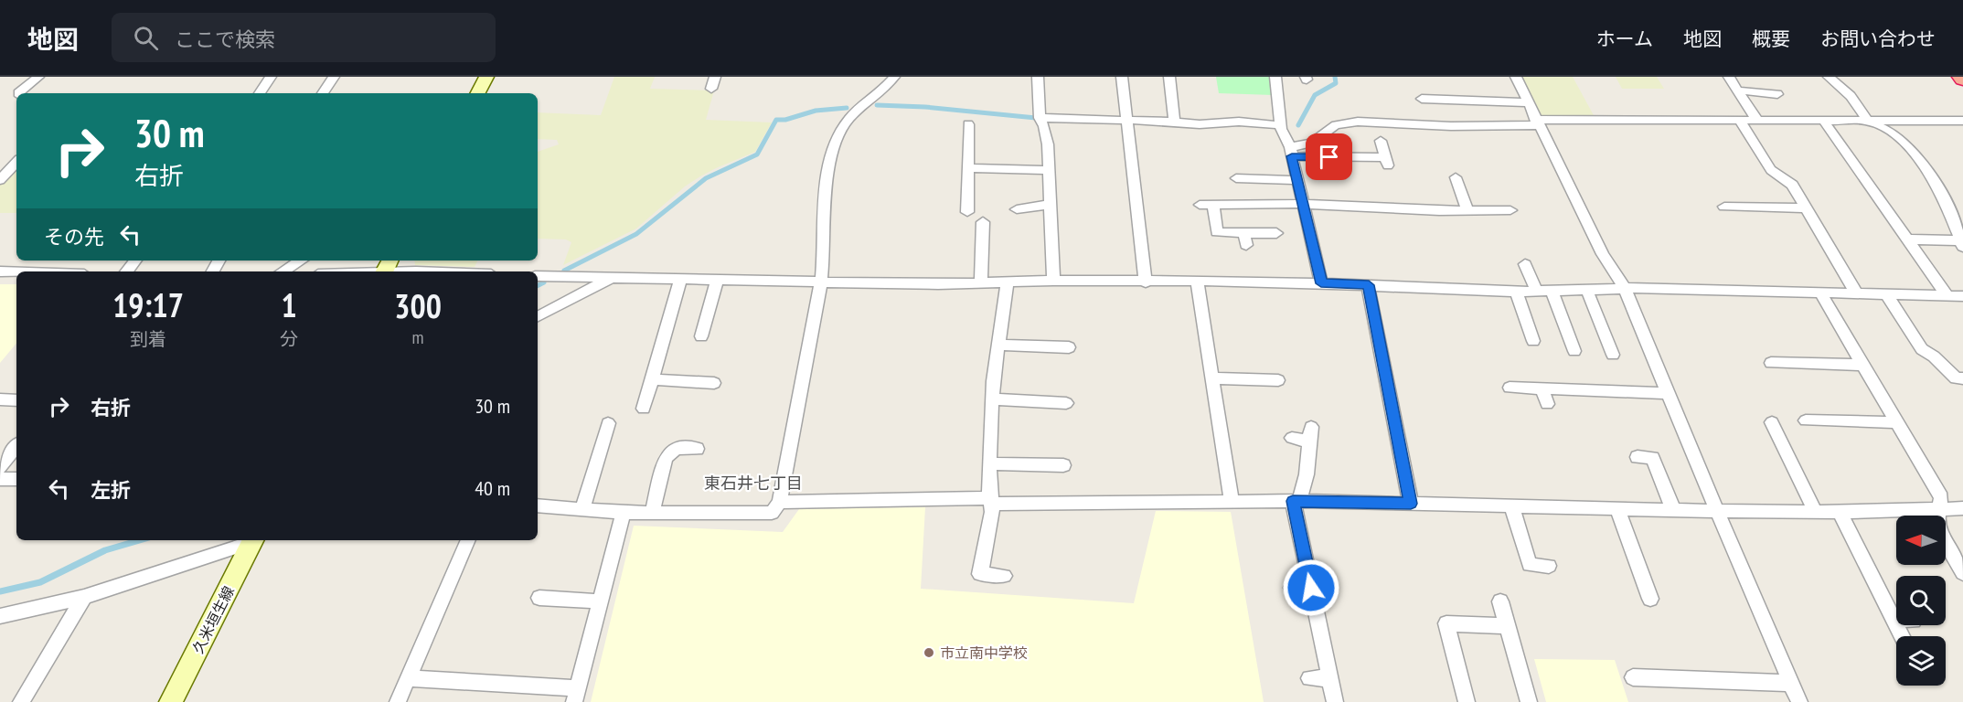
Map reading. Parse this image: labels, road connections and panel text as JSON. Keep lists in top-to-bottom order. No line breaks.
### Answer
{"streets":{"main road":["久米垣生線"]},"districts":["東石井七丁目"],"places":["市立南中学校"],"north":"left","page":{"header":"地図","search":"ここで検索","nav":["ホーム","地図","概要","お問い合わせ"],"turn":["30 m","右折"],"then":"その先","eta":["19:17","到着","1","分","300","m"],"list":[{"name":"右折","value":"30 m"},{"name":"左折","value":"40 m"}]}}
